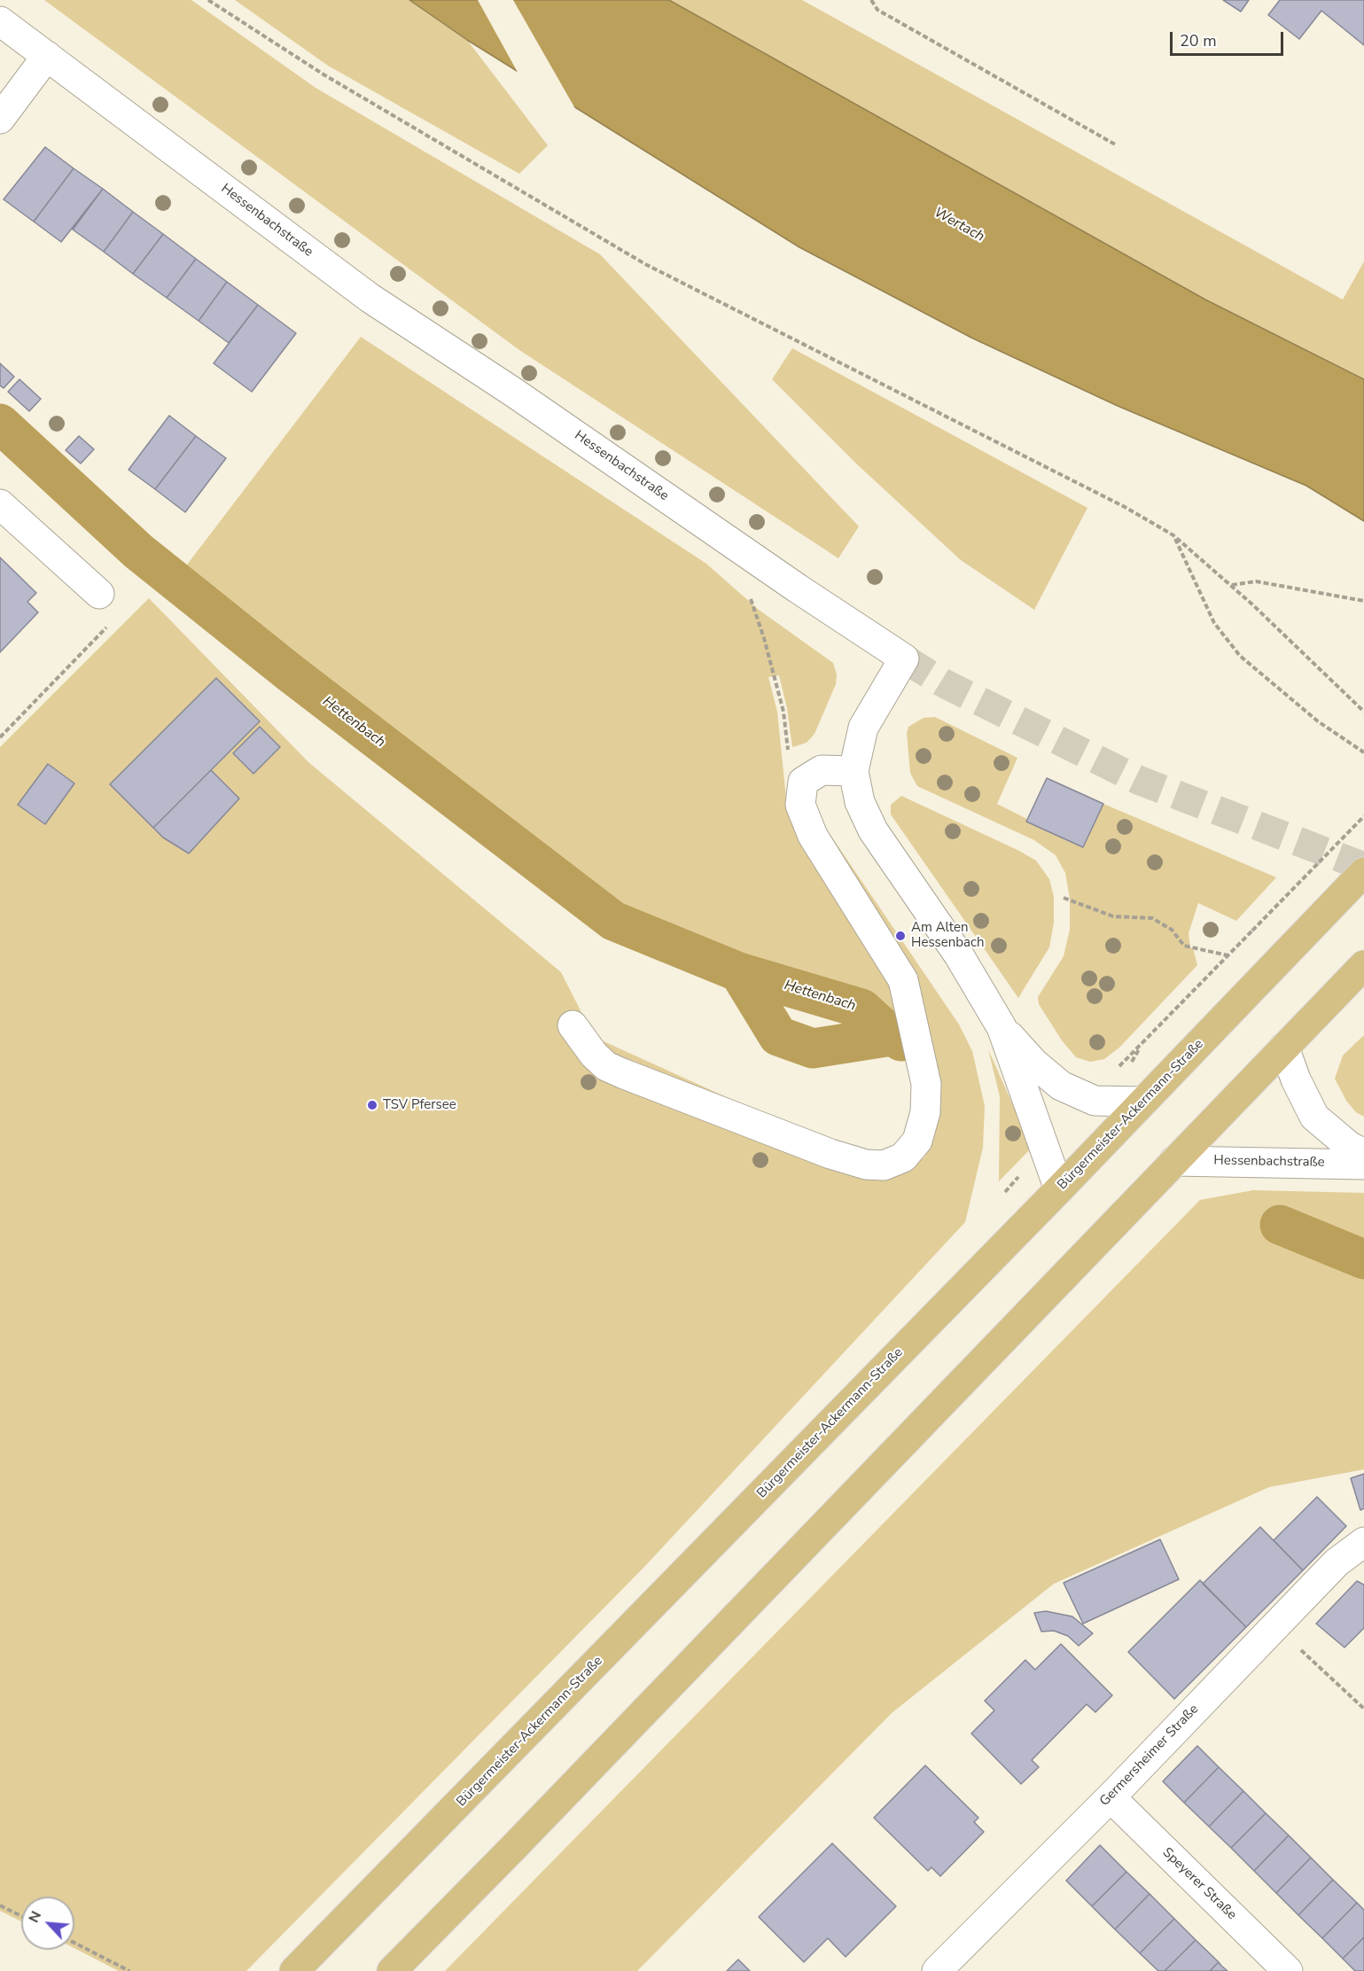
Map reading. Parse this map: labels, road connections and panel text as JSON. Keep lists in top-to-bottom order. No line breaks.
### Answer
{"streets":{"main road":["Bürgermeister-Ackermann-Straße"],"street":["Hessenbachstraße","Germersheimer Straße","Speyerer Straße"]},"crossings":[["Hessenbachstraße","Bürgermeister-Ackermann-Straße"],["Germersheimer Straße","Speyerer Straße"]],"water":["Wertach","Hettenbach"],"places":["Am Alten Hessenbach","TSV Pfersee"],"scale_bar":"20 m","north":"top left"}
